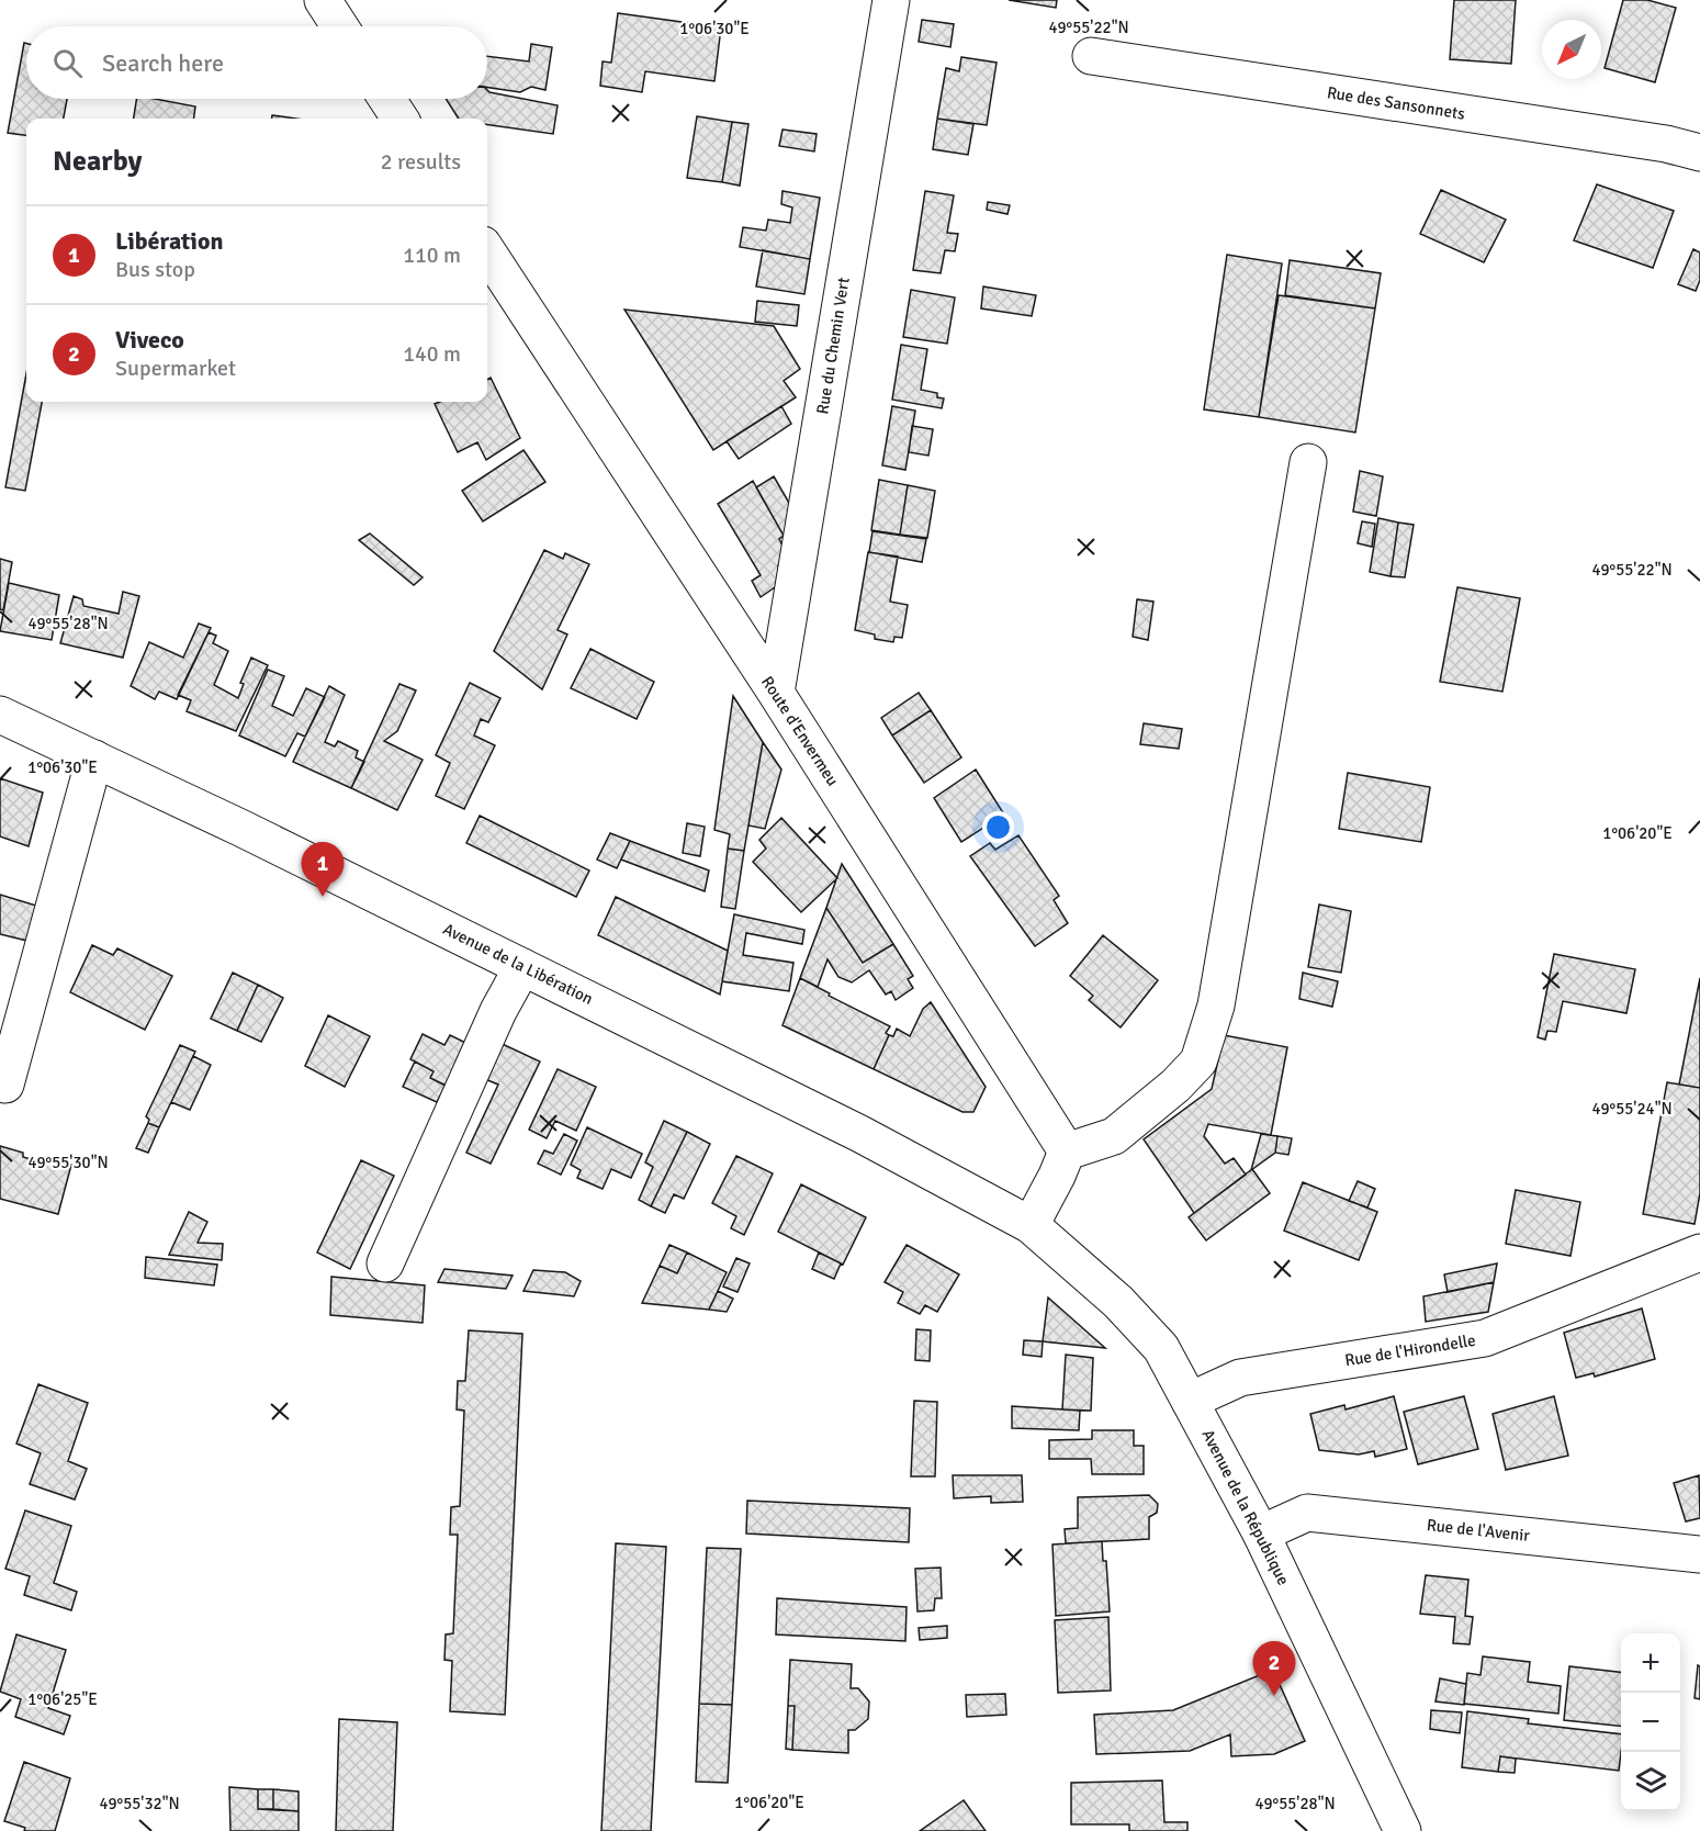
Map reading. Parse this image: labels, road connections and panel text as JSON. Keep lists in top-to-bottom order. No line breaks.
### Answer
{"streets":{"street":["Rue des Sansonnets","Rue du Chemin Vert","Route d'Envermeu","Avenue de la Libération","Rue de l'Hirondelle","Avenue de la République","Rue de l'Avenir"]},"crossings":[["Rue du Chemin Vert","Route d'Envermeu"],["Avenue de la Libération","Avenue de la République"],["Rue de l'Hirondelle","Avenue de la République"],["Avenue de la République","Rue de l'Avenir"]],"north":"bottom left","page":{"search":"Search here","heading":["Nearby","2 results"],"list":[{"mark":"1","name":"Libération","note":"Bus stop","value":"110 m"},{"mark":"2","name":"Viveco","note":"Supermarket","value":"140 m"}],"pins":["1","2"],"map_buttons":["+","−"]},"coordinates":["49°55'22\"N","1°06'30\"E","49°55'28\"N","1°06'20\"E","49°55'24\"N","49°55'30\"N","1°06'25\"E","49°55'32\"N"]}
